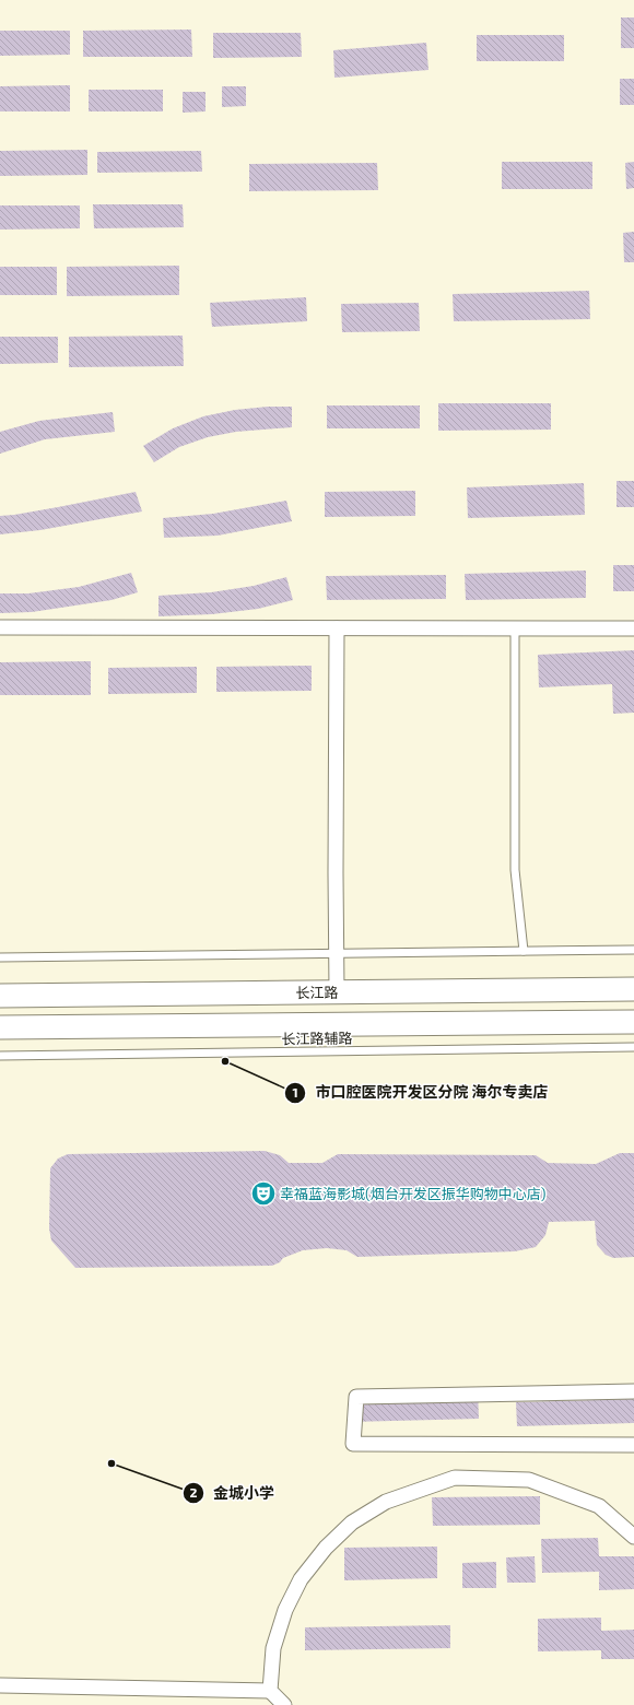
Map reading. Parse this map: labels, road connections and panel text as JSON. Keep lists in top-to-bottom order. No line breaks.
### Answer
{"streets":{"main road":["长江路"],"lane":["长江路辅路"]},"places":{"other":["市口腔医院开发区分院 海尔专卖店","金城小学"],"theatre":["幸福蓝海影城(烟台开发区振华购物中心店)"]}}
